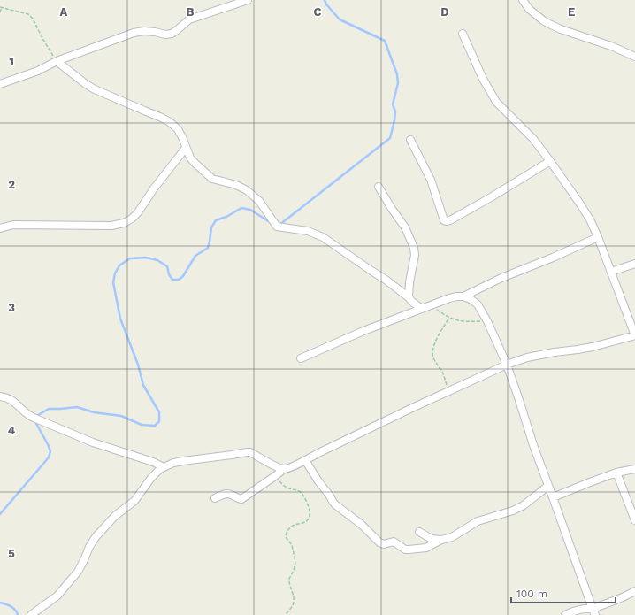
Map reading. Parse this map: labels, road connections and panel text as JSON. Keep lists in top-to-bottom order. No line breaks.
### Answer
{"scale_bar":"100 m","grid":{"columns":["A","B","C","D","E"],"rows":["1","2","3","4","5"]}}
